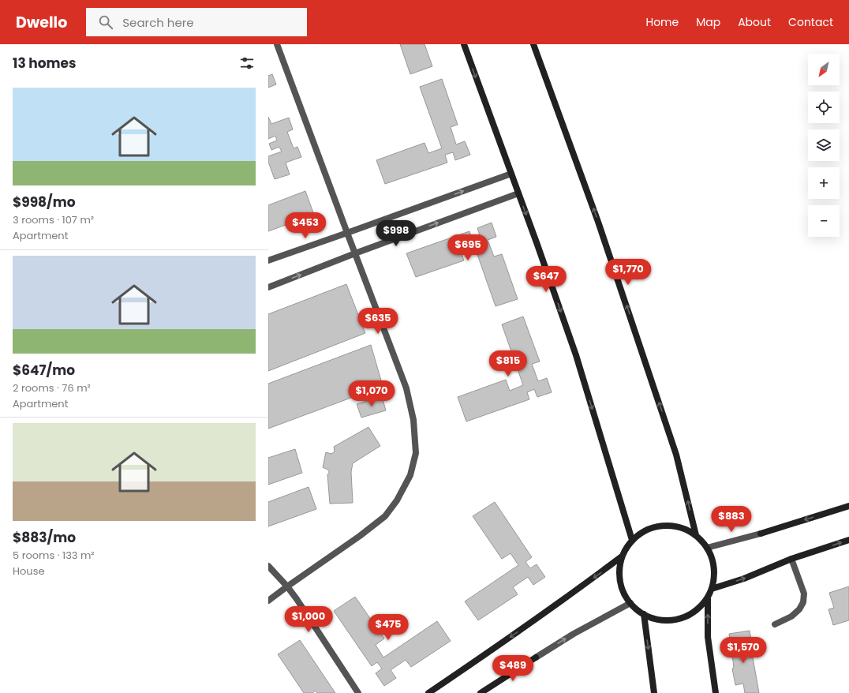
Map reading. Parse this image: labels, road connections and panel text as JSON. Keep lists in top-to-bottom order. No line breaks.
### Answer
{"north":"bottom left","page":{"header":"Dwello","search":"Search here","nav":["Home","Map","About","Contact"],"heading":"13 homes","map_buttons":["+","−"],"list":[{"name":"$998/mo","note":"3 rooms · 107 m² · Apartment"},{"name":"$647/mo","note":"2 rooms · 76 m² · Apartment"},{"name":"$883/mo","note":"5 rooms · 133 m² · House"}],"price":["$453","$998","$695","$1,770","$647","$635","$815","$1,070","$883","$1,000","$475","$1,570","$489"]}}
